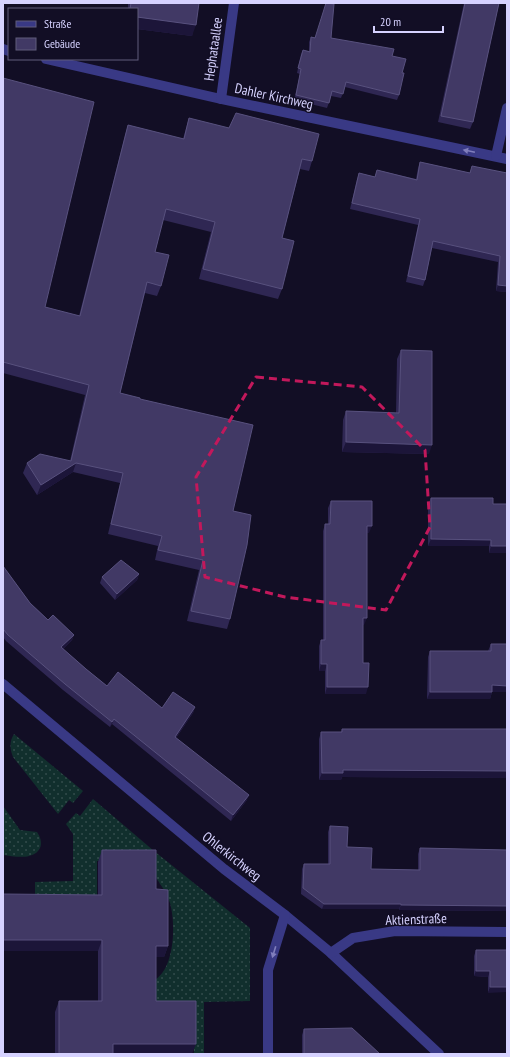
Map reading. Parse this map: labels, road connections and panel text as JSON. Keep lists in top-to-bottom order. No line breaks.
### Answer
{"streets":{"street":["Hephataallee","Dahler Kirchweg","Ohlerkirchweg","Aktienstraße"]},"crossings":[["Hephataallee","Dahler Kirchweg"],["Ohlerkirchweg","Aktienstraße"]],"one_way":["Dahler Kirchweg"],"legend":["Straße","Gebäude"],"scale_bar":"20 m"}
